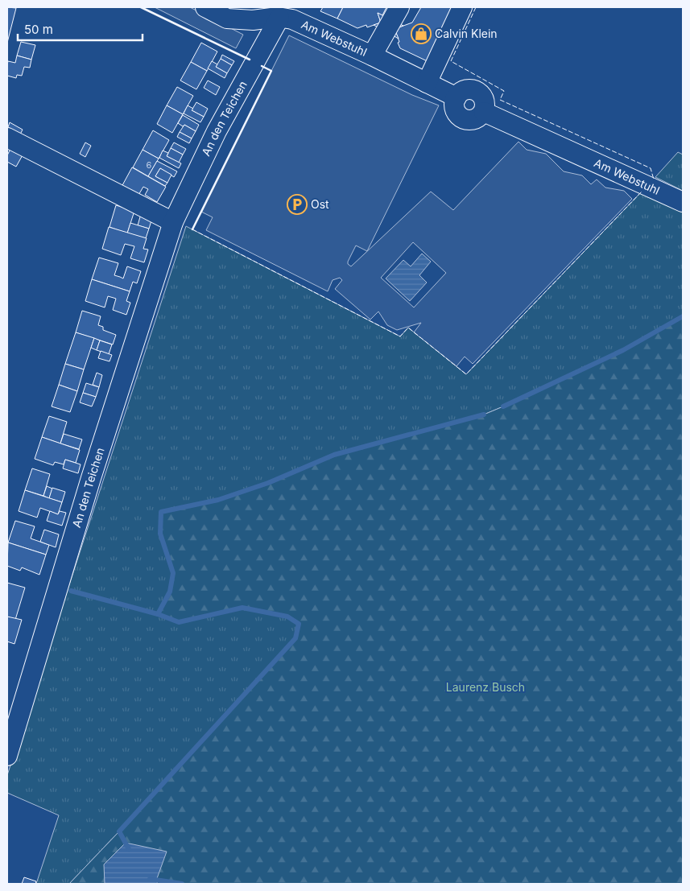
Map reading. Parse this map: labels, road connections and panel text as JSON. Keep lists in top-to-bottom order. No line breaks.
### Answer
{"streets":{"street":["Am Webstuhl","An den Teichen"]},"crossings":[["Am Webstuhl","An den Teichen"]],"parks":["Laurenz Busch"],"places":{"shop":["Calvin Klein"],"parking":["Ost"]},"house_numbers":["6"],"scale_bar":"50 m"}
